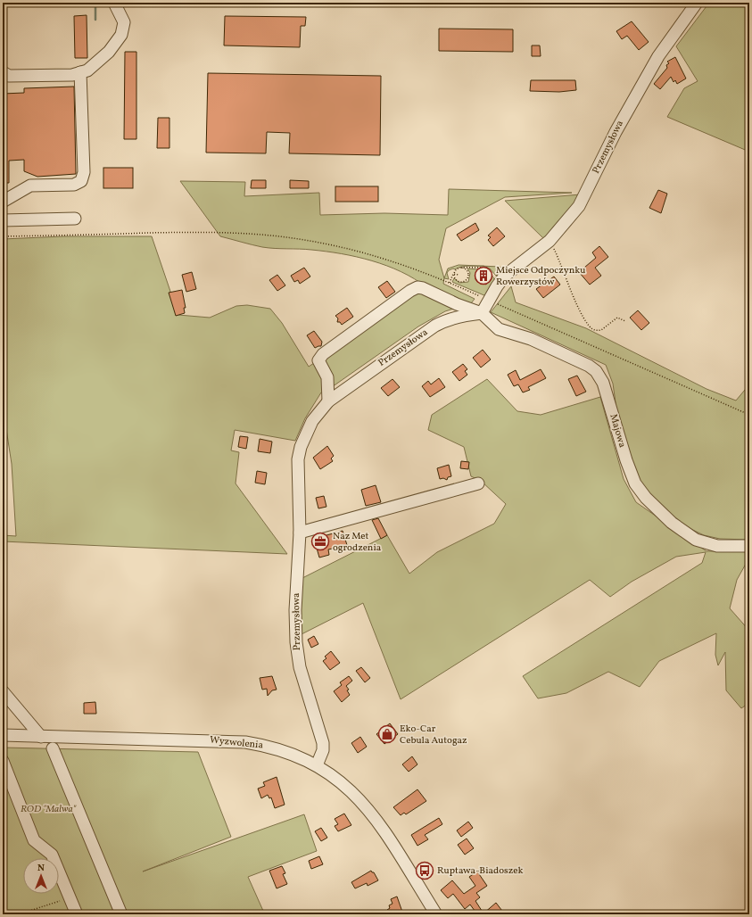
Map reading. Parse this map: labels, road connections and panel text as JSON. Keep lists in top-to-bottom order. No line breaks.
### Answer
{"streets":{"street":["Przemysłowa","Majowa","Wyzwolenia"]},"crossings":[["Przemysłowa","Majowa"],["Przemysłowa","Wyzwolenia"]],"parks":["ROD \"Malwa\""],"places":{"building":["Miejsce Odpoczynku Rowerzystów"],"office":["Naz Met ogrodzenia"],"shop":["Eko-Car Cebula Autogaz"],"bus stop":["Ruptawa-Biadoszek"]},"north":"top"}
